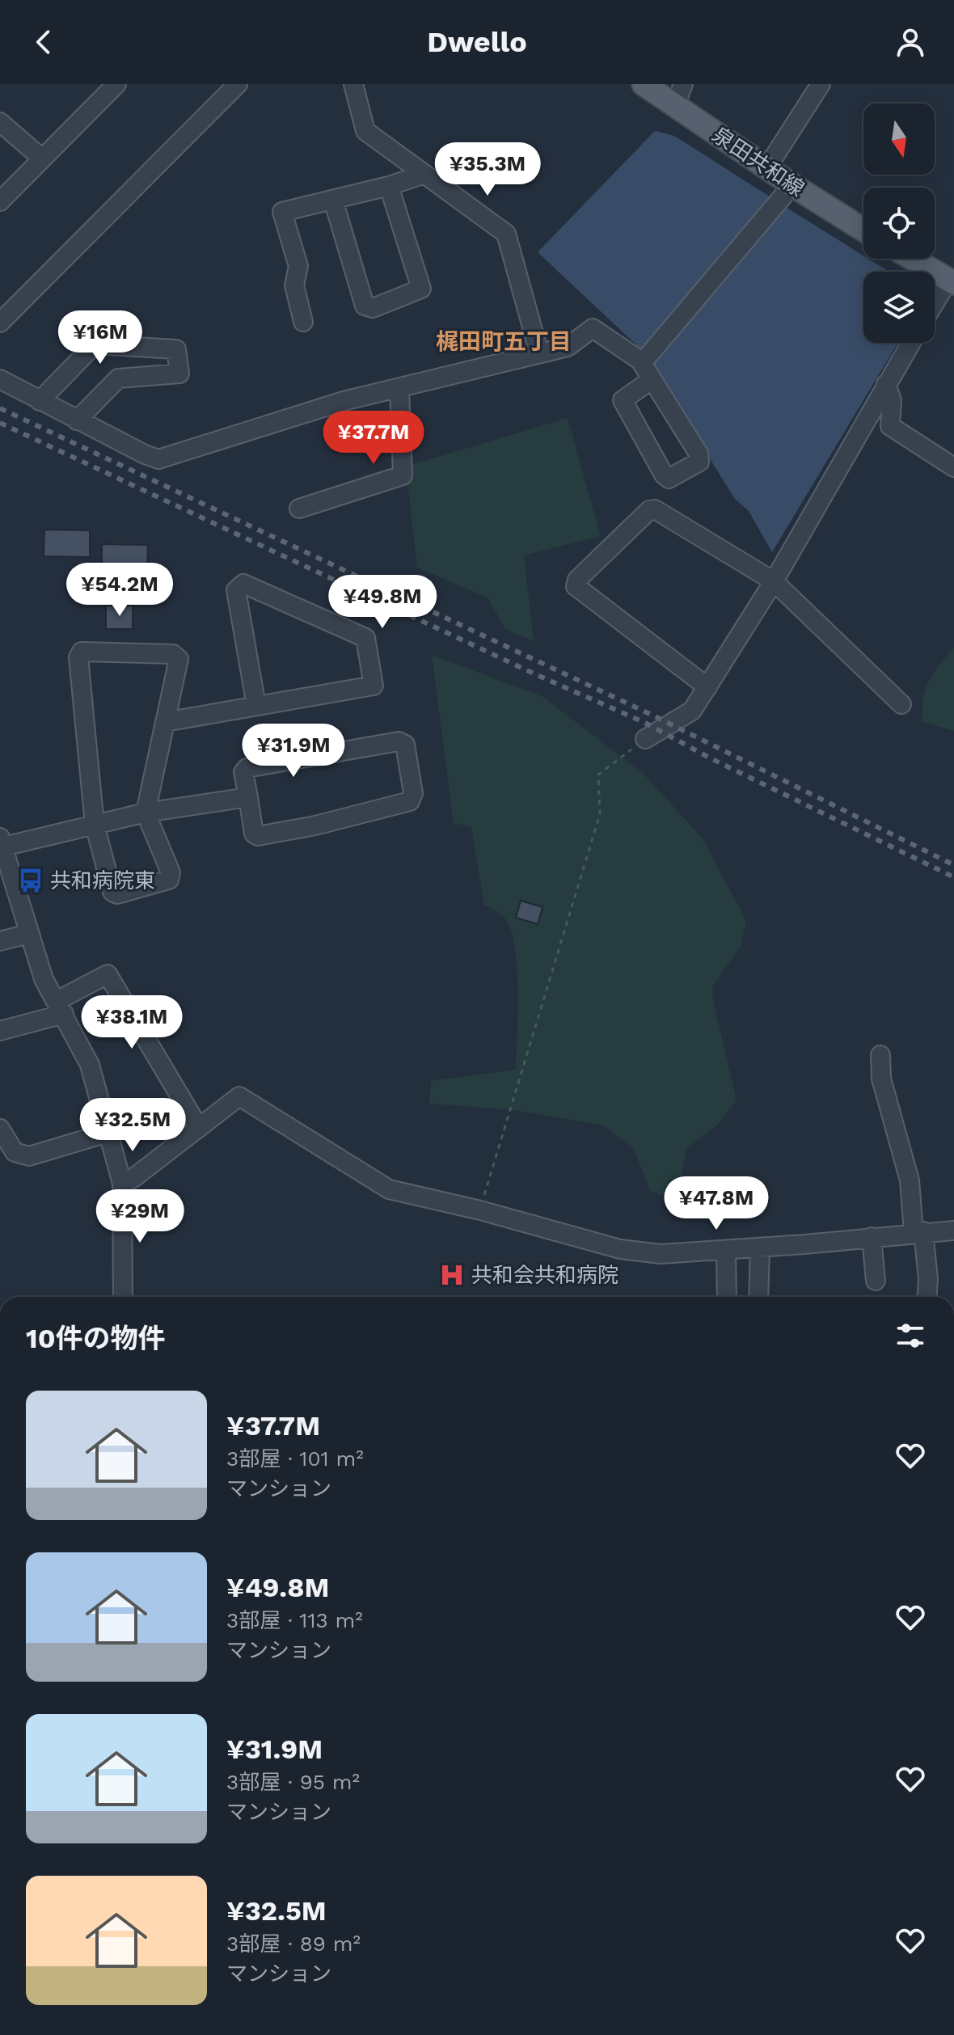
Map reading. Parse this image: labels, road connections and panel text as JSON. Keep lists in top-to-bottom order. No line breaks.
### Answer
{"streets":{"main road":["泉田共和線"]},"districts":["梶田町五丁目"],"places":{"bus stop":["共和病院東"],"hospital":["共和会共和病院"]},"north":"bottom","page":{"header":"Dwello","price":["¥35.3M","¥16M","¥37.7M","¥54.2M","¥49.8M","¥31.9M","¥38.1M","¥32.5M","¥47.8M","¥29M"],"heading":"10件の物件","list":[{"name":"¥37.7M","note":"3部屋 · 101 m² · マンション"},{"name":"¥49.8M","note":"3部屋 · 113 m² · マンション"},{"name":"¥31.9M","note":"3部屋 · 95 m² · マンション"},{"name":"¥32.5M","note":"3部屋 · 89 m² · マンション"}]}}
